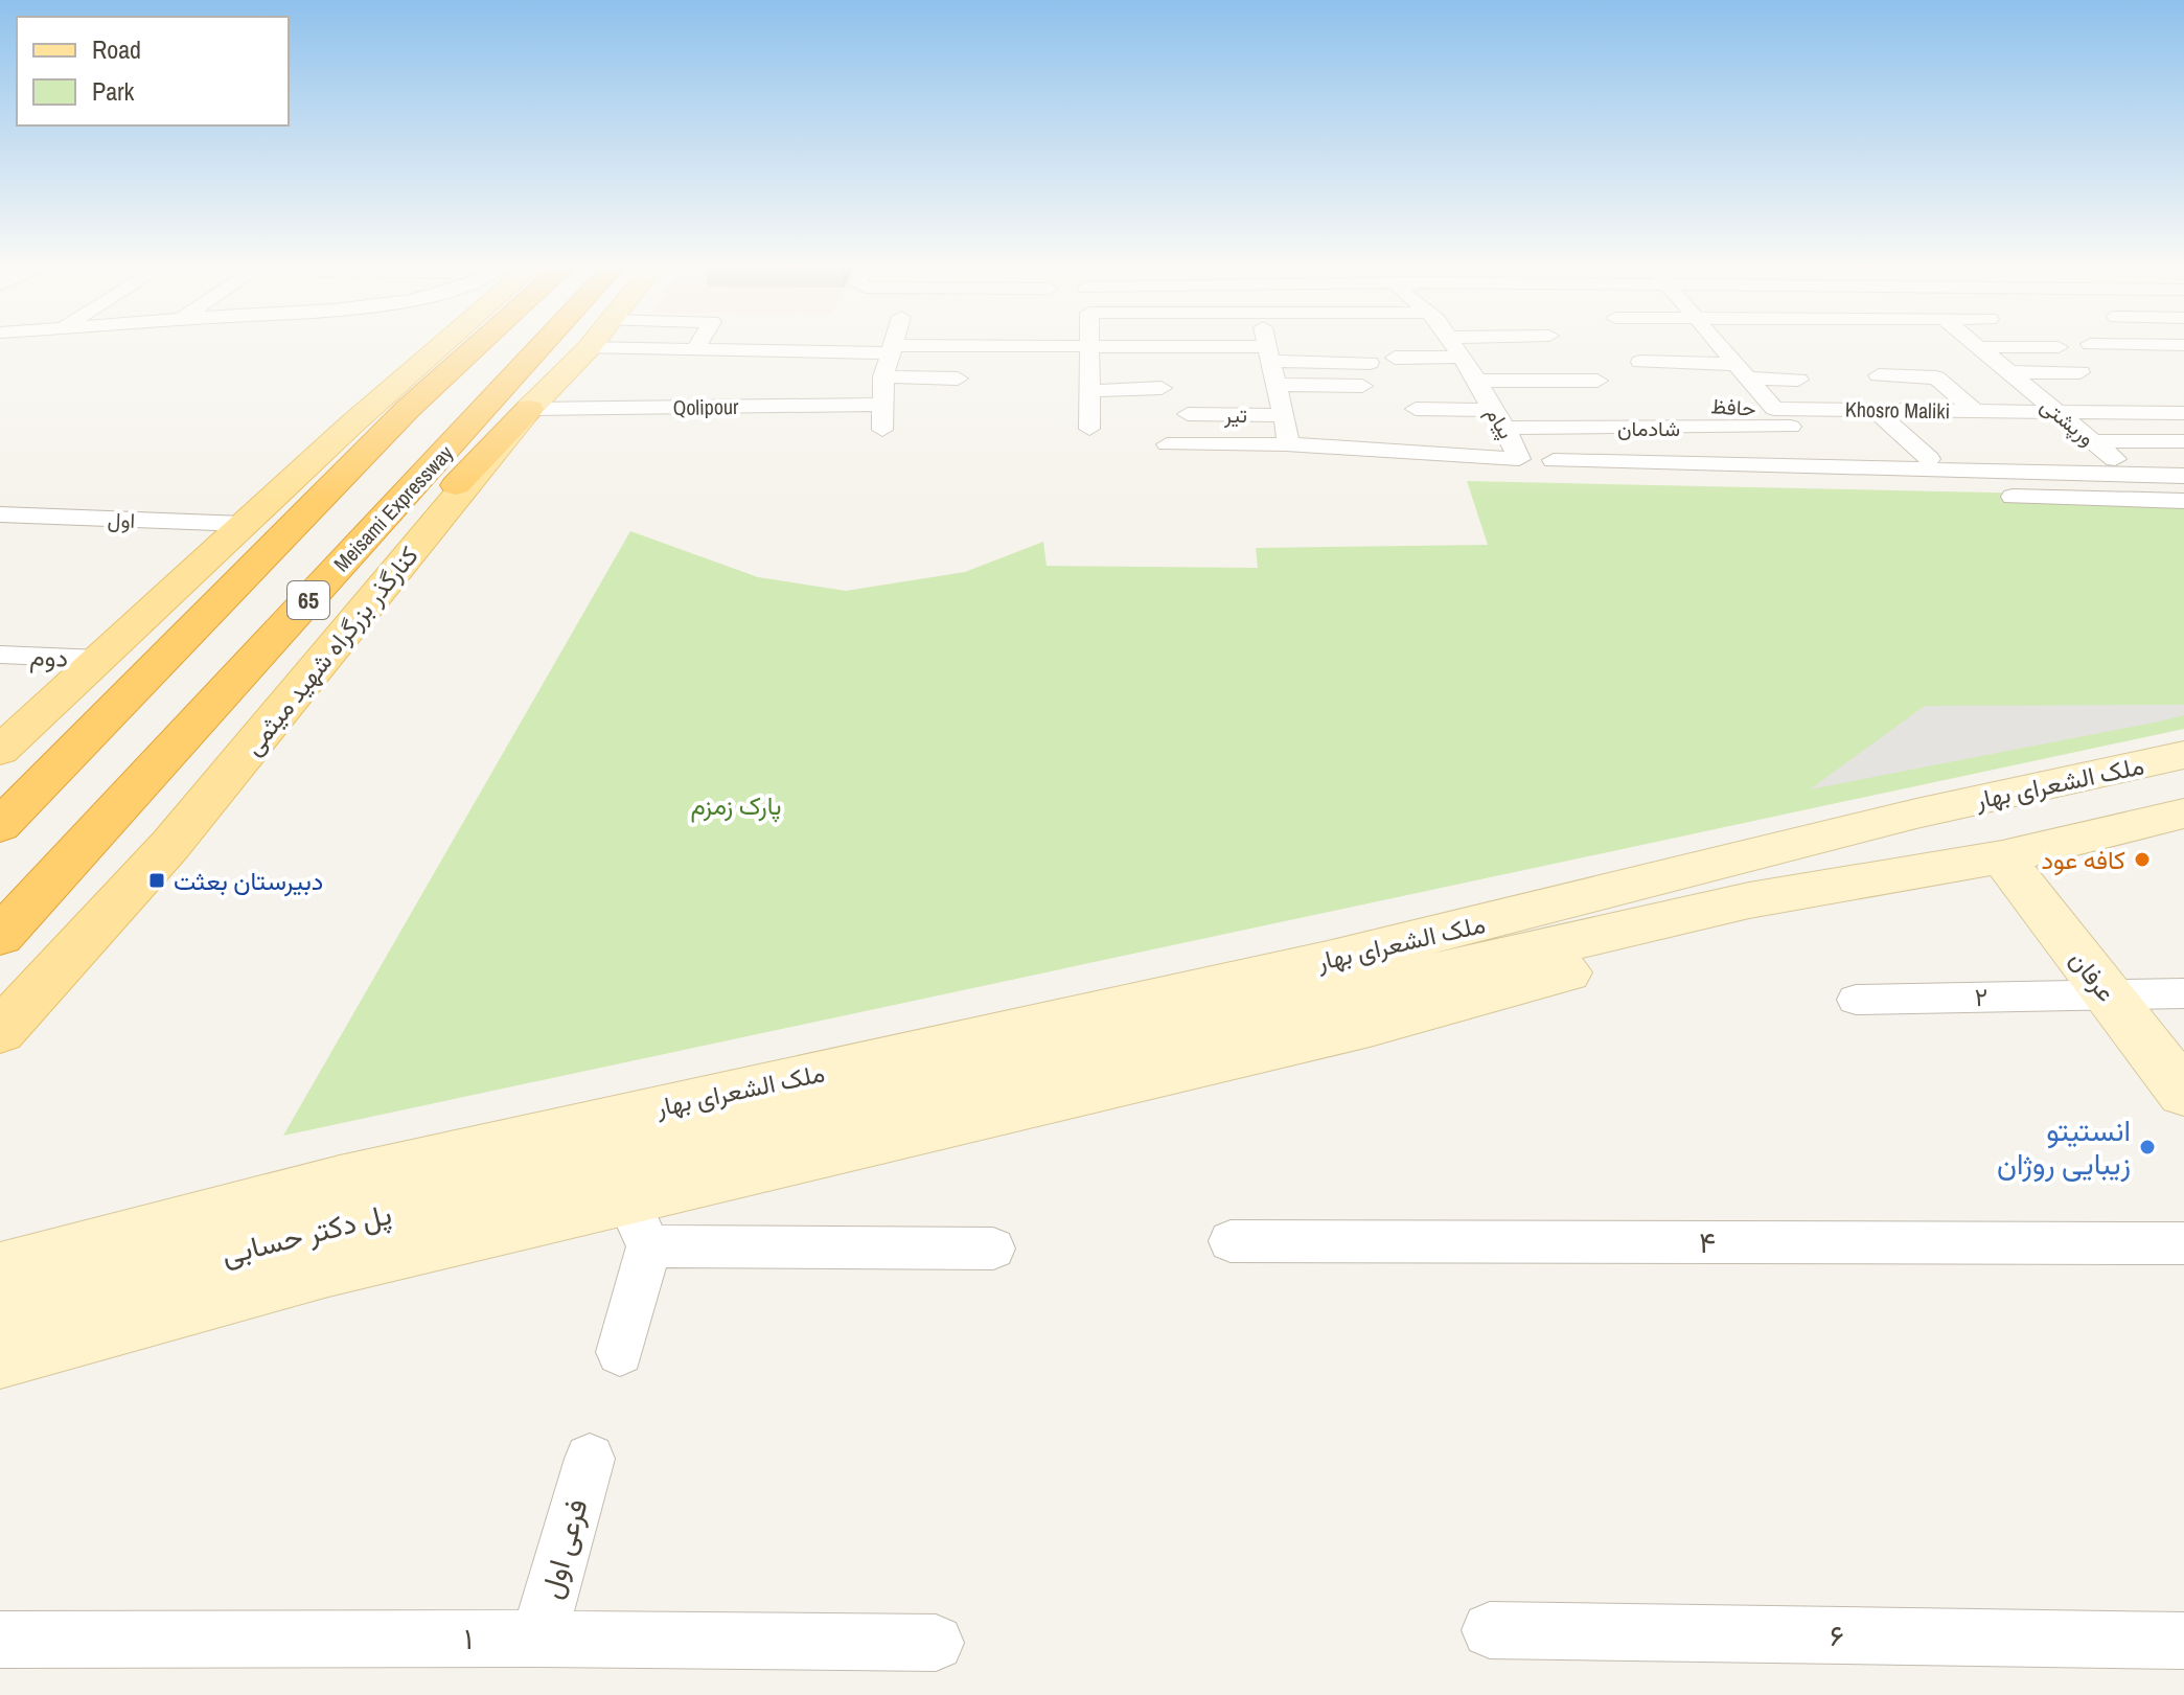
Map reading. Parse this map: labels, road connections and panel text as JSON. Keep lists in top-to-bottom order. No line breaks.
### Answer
{"streets":{"highway":["Meisami Expressway","65"],"main road":["کنارگذر بزرگراه شهید میثمی","ملک الشعرای بهار","عرفان","پل دکتر حسابی"],"street":["Qolipour","حافظ","Khosro Maliki","تیر","ورپشتی","پیام","شادمان","اول","دوم","۲","۴","فرعی اول","۶","۱"]},"crossings":[["Qolipour","کنارگذر بزرگراه شهید میثمی"],["حافظ","Khosro Maliki"],["حافظ","شادمان"],["Khosro Maliki","ورپشتی"],["Khosro Maliki","شادمان"],["پیام","شادمان"],["ملک الشعرای بهار","پل دکتر حسابی"],["عرفان","۲"],["فرعی اول","۱"]],"parks":["پارک زمزم"],"places":{"other":["کافه عود","انستیتو زیبایی روژان"],"transit":["دبیرستان بعثت"]},"legend":["Road","Park"]}
